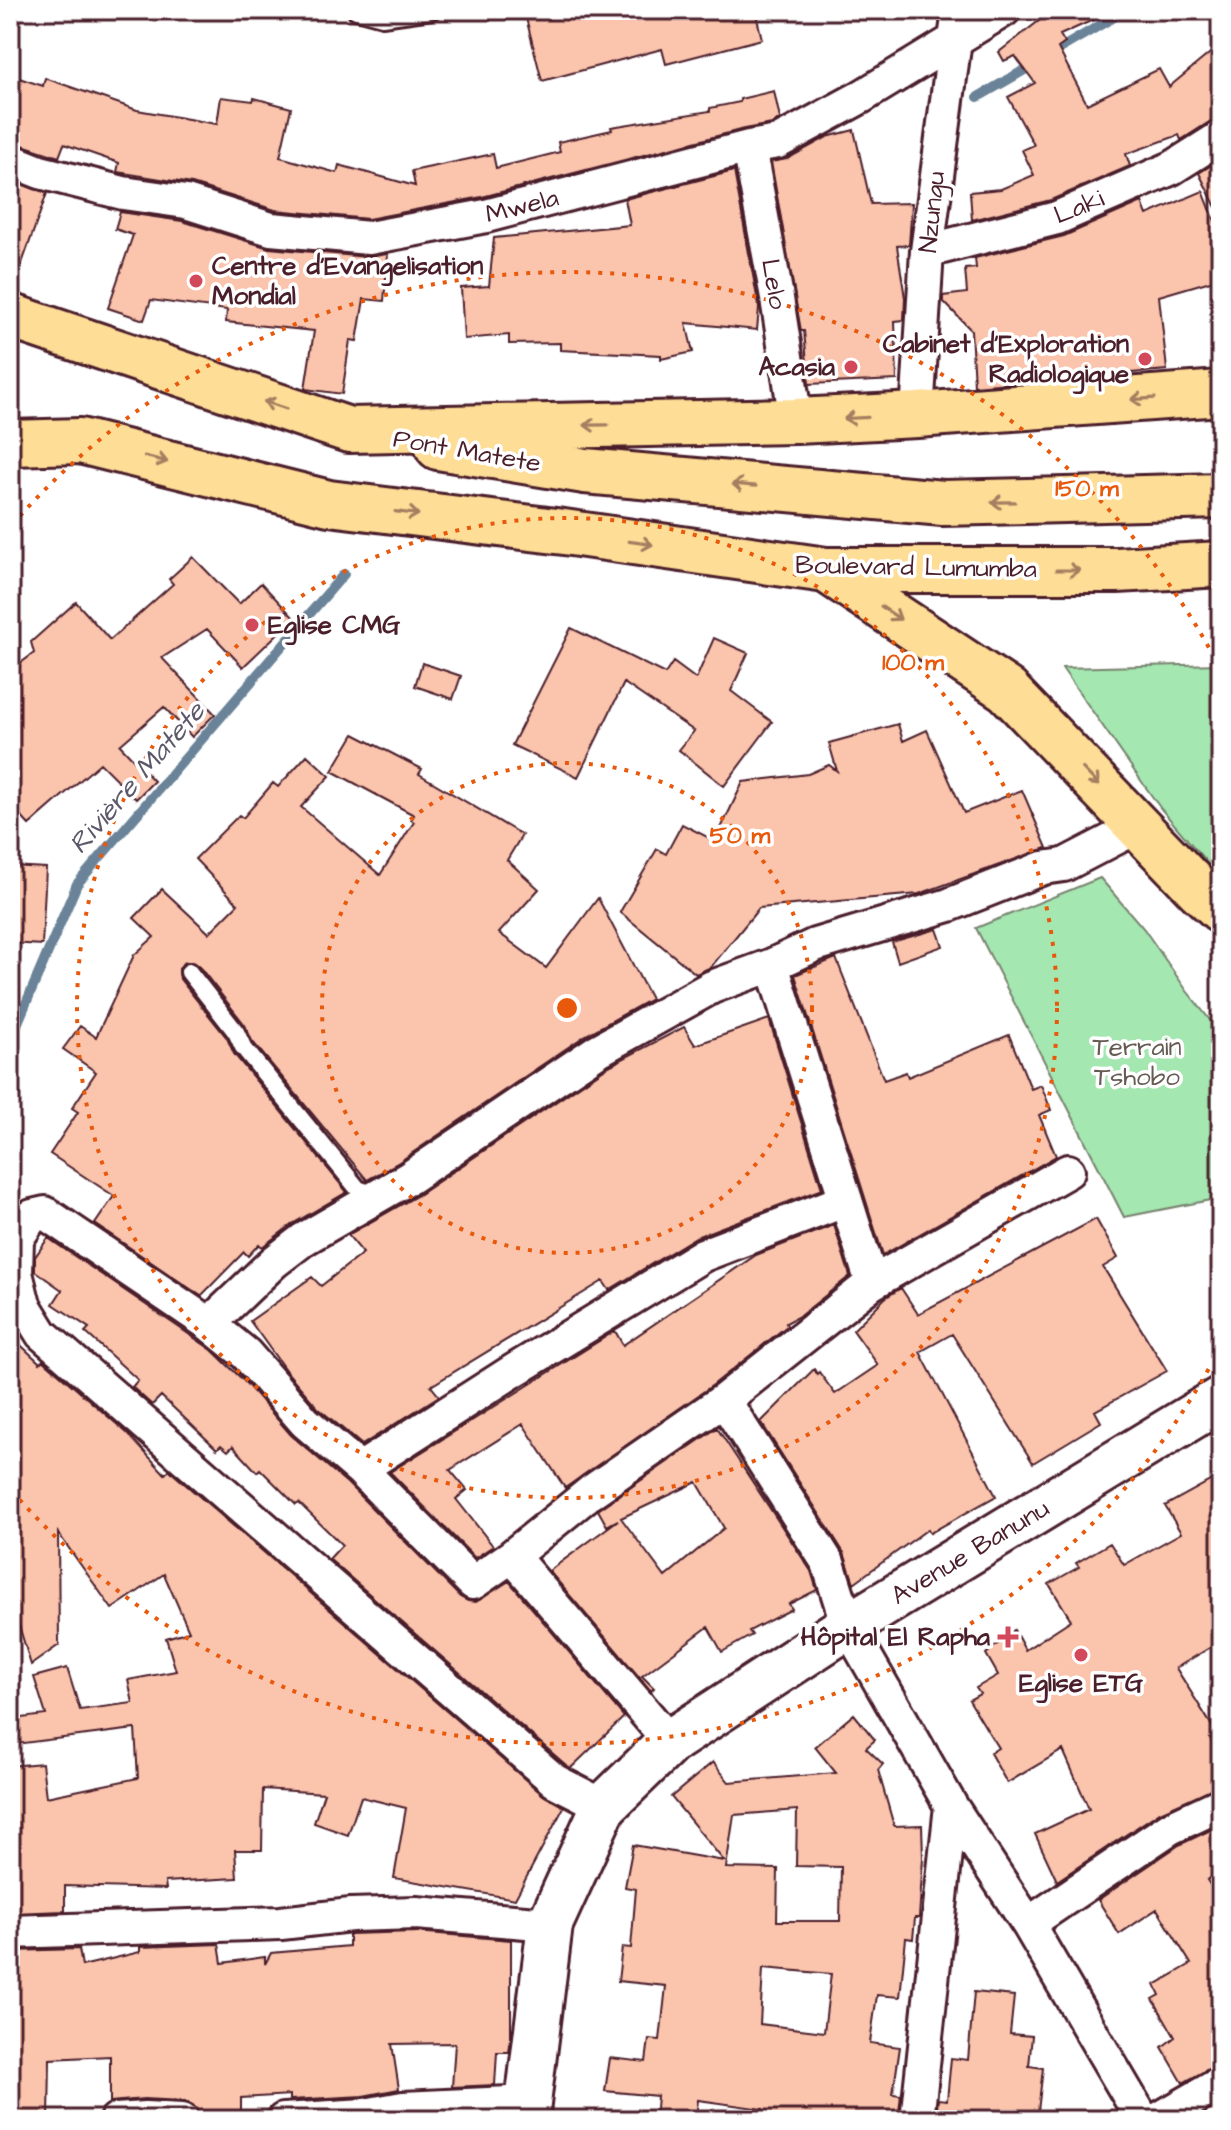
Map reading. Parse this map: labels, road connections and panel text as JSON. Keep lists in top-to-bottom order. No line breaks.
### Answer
{"streets":{"highway":["Pont Matete","Boulevard Lumumba"],"street":["Mwela","Laki","Nzungu","Lelo","Avenue Banunu"]},"crossings":[["Mwela","Nzungu"],["Mwela","Lelo"],["Laki","Nzungu"]],"water":["Rivière Matete"],"parks":["Terrain Tshobo"],"places":{"other":["Centre d'Evangelisation Mondial","Cabinet d'Exploration Radiologique","Acasia","Eglise CMG","Eglise ETG"],"health":["Hôpital El Rapha"]},"rings":["150 m","100 m","50 m"]}
